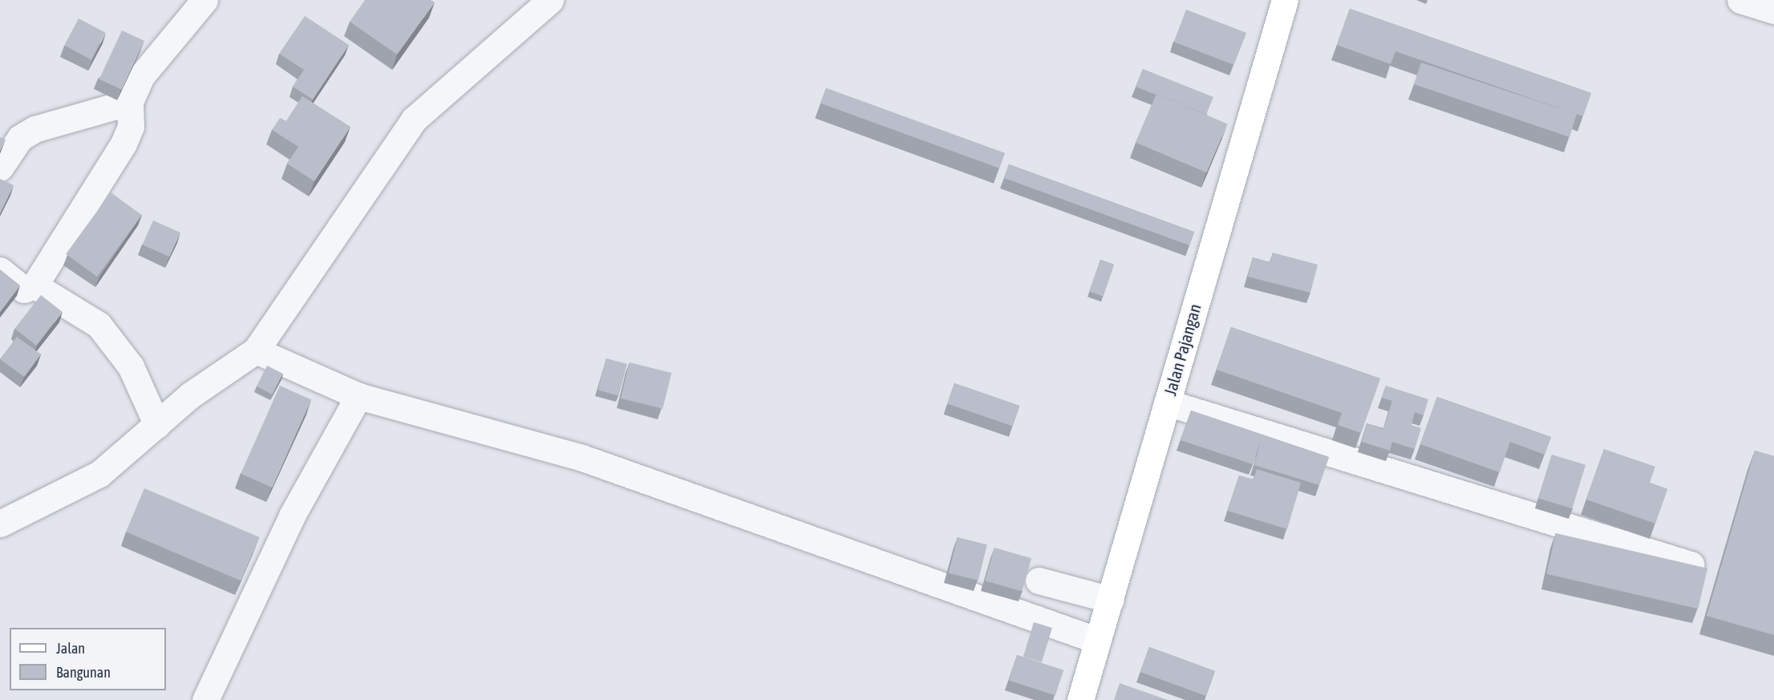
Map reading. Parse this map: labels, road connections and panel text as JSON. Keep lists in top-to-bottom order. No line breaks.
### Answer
{"streets":{"main road":["Jalan Pajangan"]},"legend":["Jalan","Bangunan"]}
